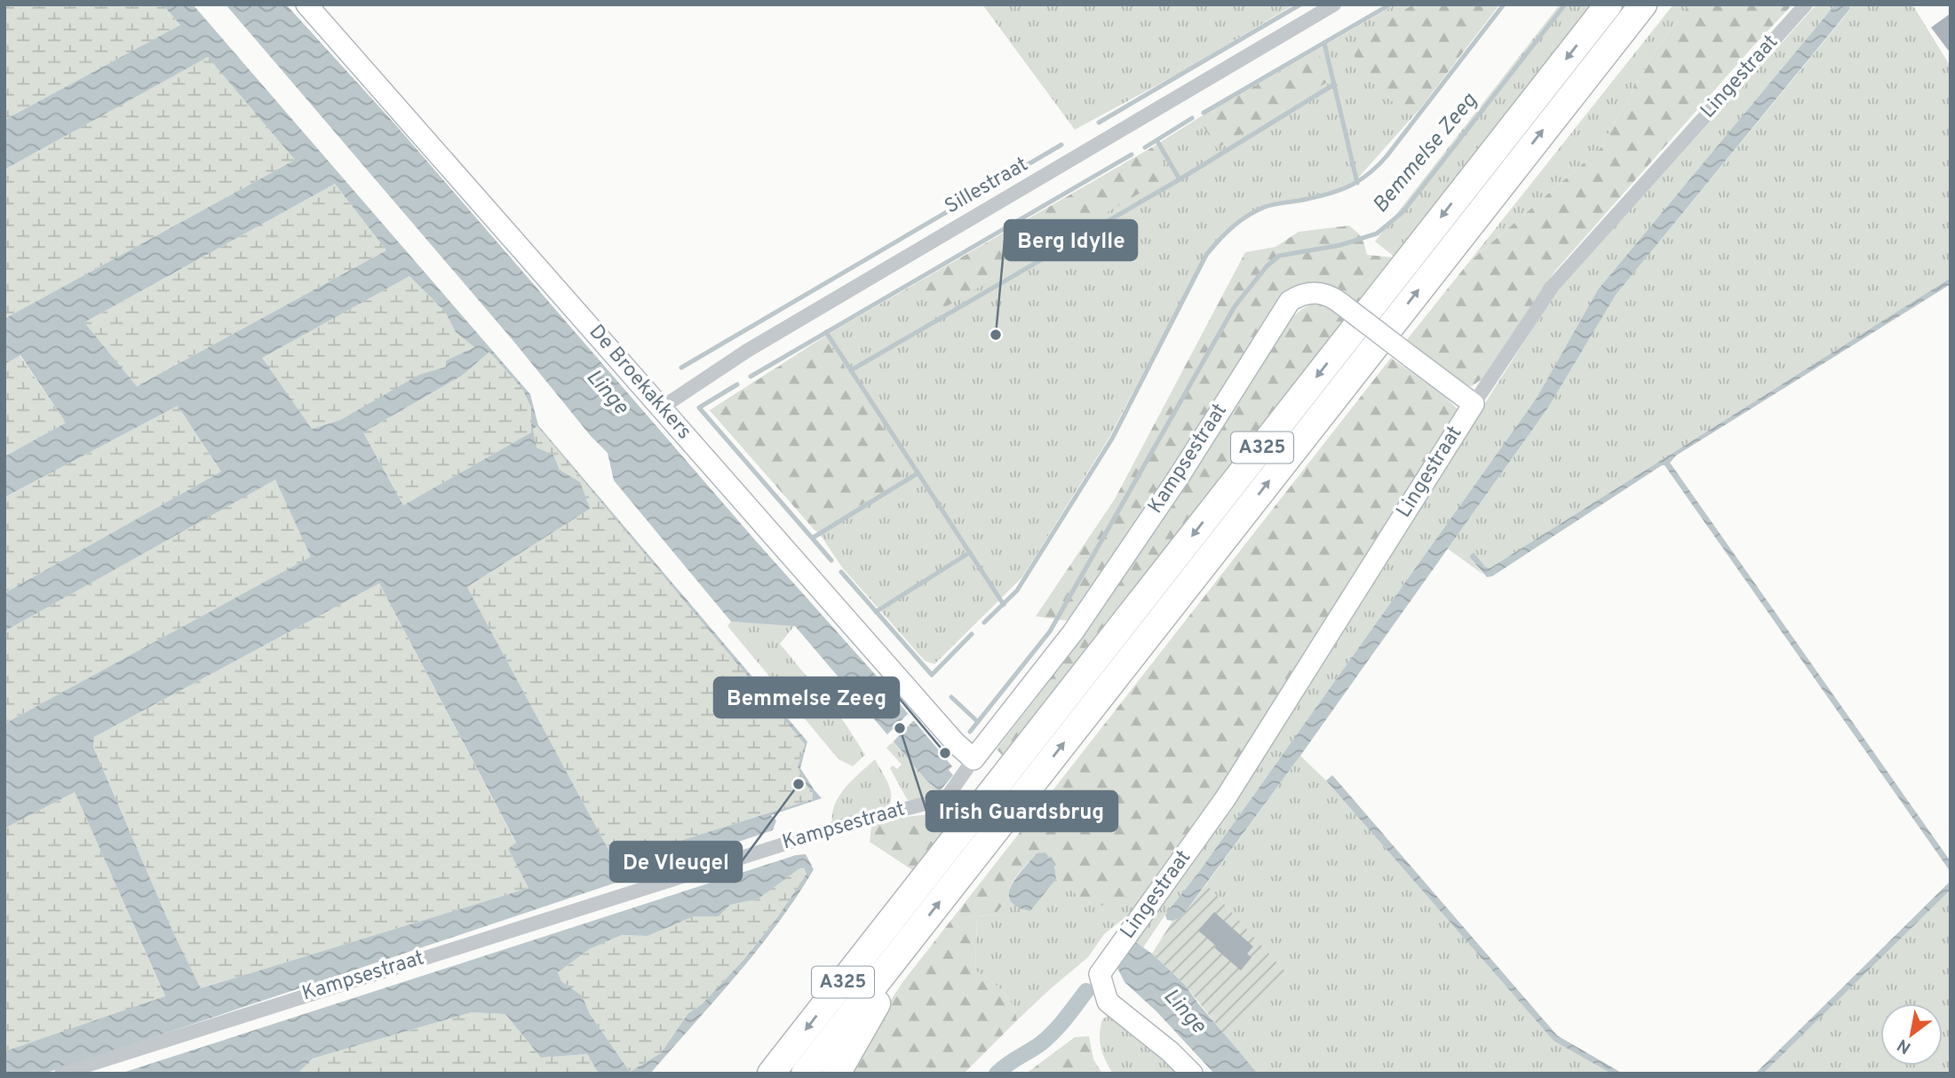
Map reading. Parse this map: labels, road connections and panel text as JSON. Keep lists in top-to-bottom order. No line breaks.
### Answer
{"streets":{"highway":["A325"],"street":["Lingestraat","Sillestraat","De Broekakkers","Kampsestraat"]},"crossings":[["Lingestraat","Kampsestraat"],["Sillestraat","De Broekakkers"],["De Broekakkers","Kampsestraat"]],"water":["Bemmelse Zeeg","Linge"],"places":["Berg Idylle","Irish Guardsbrug","Bemmelse Zeeg","De Vleugel"],"north":"bottom left"}
